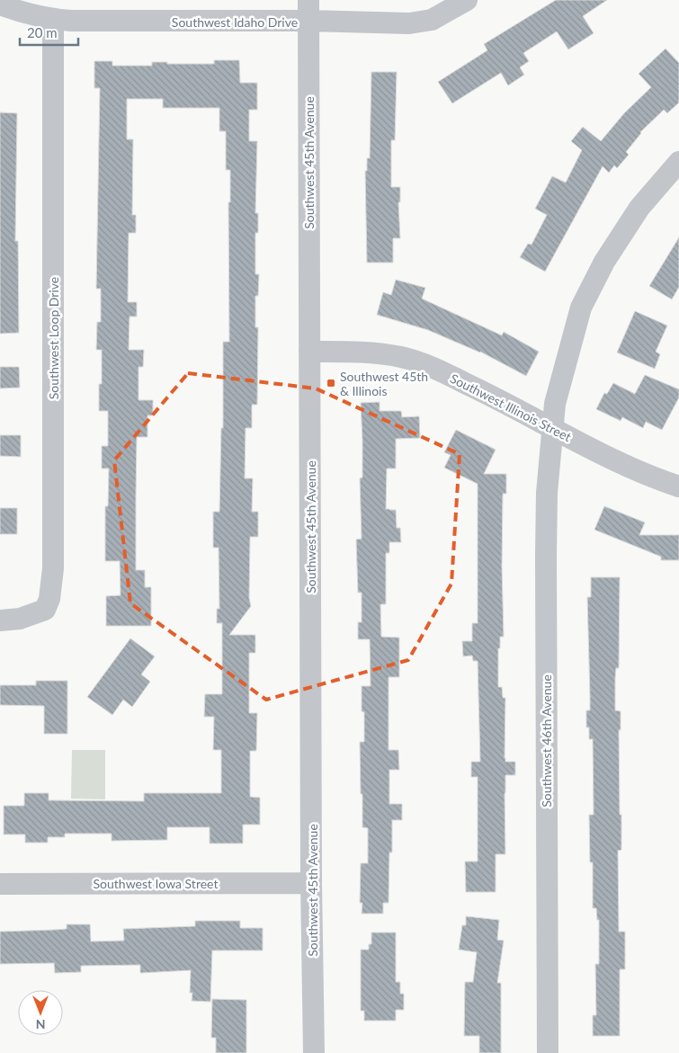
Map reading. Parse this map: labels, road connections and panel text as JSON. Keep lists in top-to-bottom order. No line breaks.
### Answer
{"streets":{"street":["Southwest Idaho Drive","Southwest 45th Avenue","Southwest Loop Drive","Southwest Illinois Street","Southwest 46th Avenue","Southwest Iowa Street"]},"crossings":[["Southwest Idaho Drive","Southwest 45th Avenue"],["Southwest Idaho Drive","Southwest Loop Drive"],["Southwest 45th Avenue","Southwest Illinois Street"],["Southwest 45th Avenue","Southwest Iowa Street"],["Southwest Illinois Street","Southwest 46th Avenue"]],"places":{"transit":["Southwest 45th & Illinois"]},"scale_bar":"20 m","north":"bottom"}
